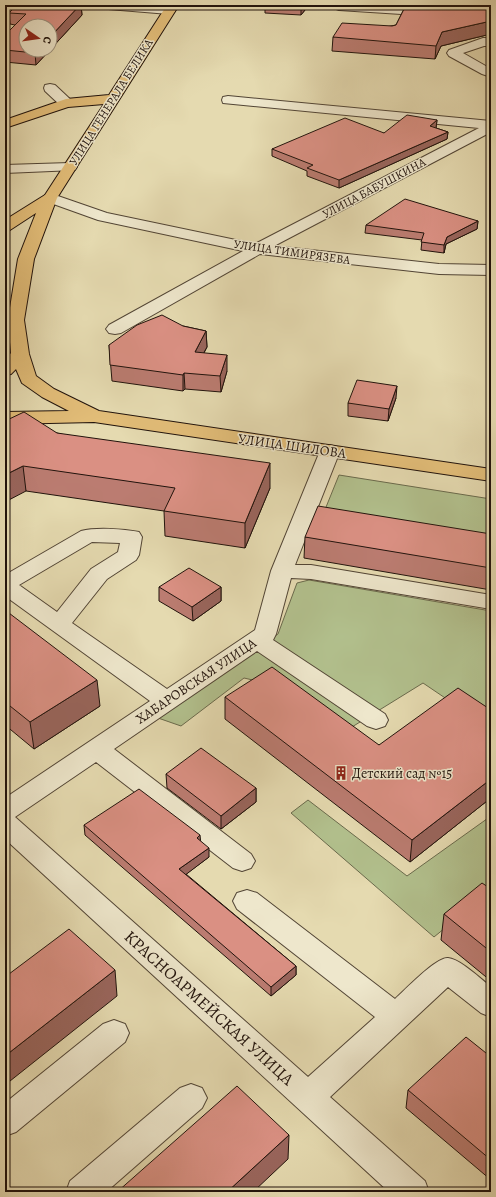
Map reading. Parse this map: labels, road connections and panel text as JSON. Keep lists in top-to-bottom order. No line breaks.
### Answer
{"streets":{"main road":["УЛИЦА ГЕНЕРАЛА БЕЛИКА","УЛИЦА ШИЛОВА"],"street":["УЛИЦА БАБУШКИНА","УЛИЦА ТИМИРЯЗЕВА","ХАБАРОВСКАЯ УЛИЦА","КРАСНОАРМЕЙСКАЯ УЛИЦА"]},"crossings":[["УЛИЦА ГЕНЕРАЛА БЕЛИКА","УЛИЦА ТИМИРЯЗЕВА"],["УЛИЦА БАБУШКИНА","УЛИЦА ТИМИРЯЗЕВА"],["УЛИЦА ШИЛОВА","ХАБАРОВСКАЯ УЛИЦА"]],"places":{"building":["Детский сад №15"]},"north":"right"}
